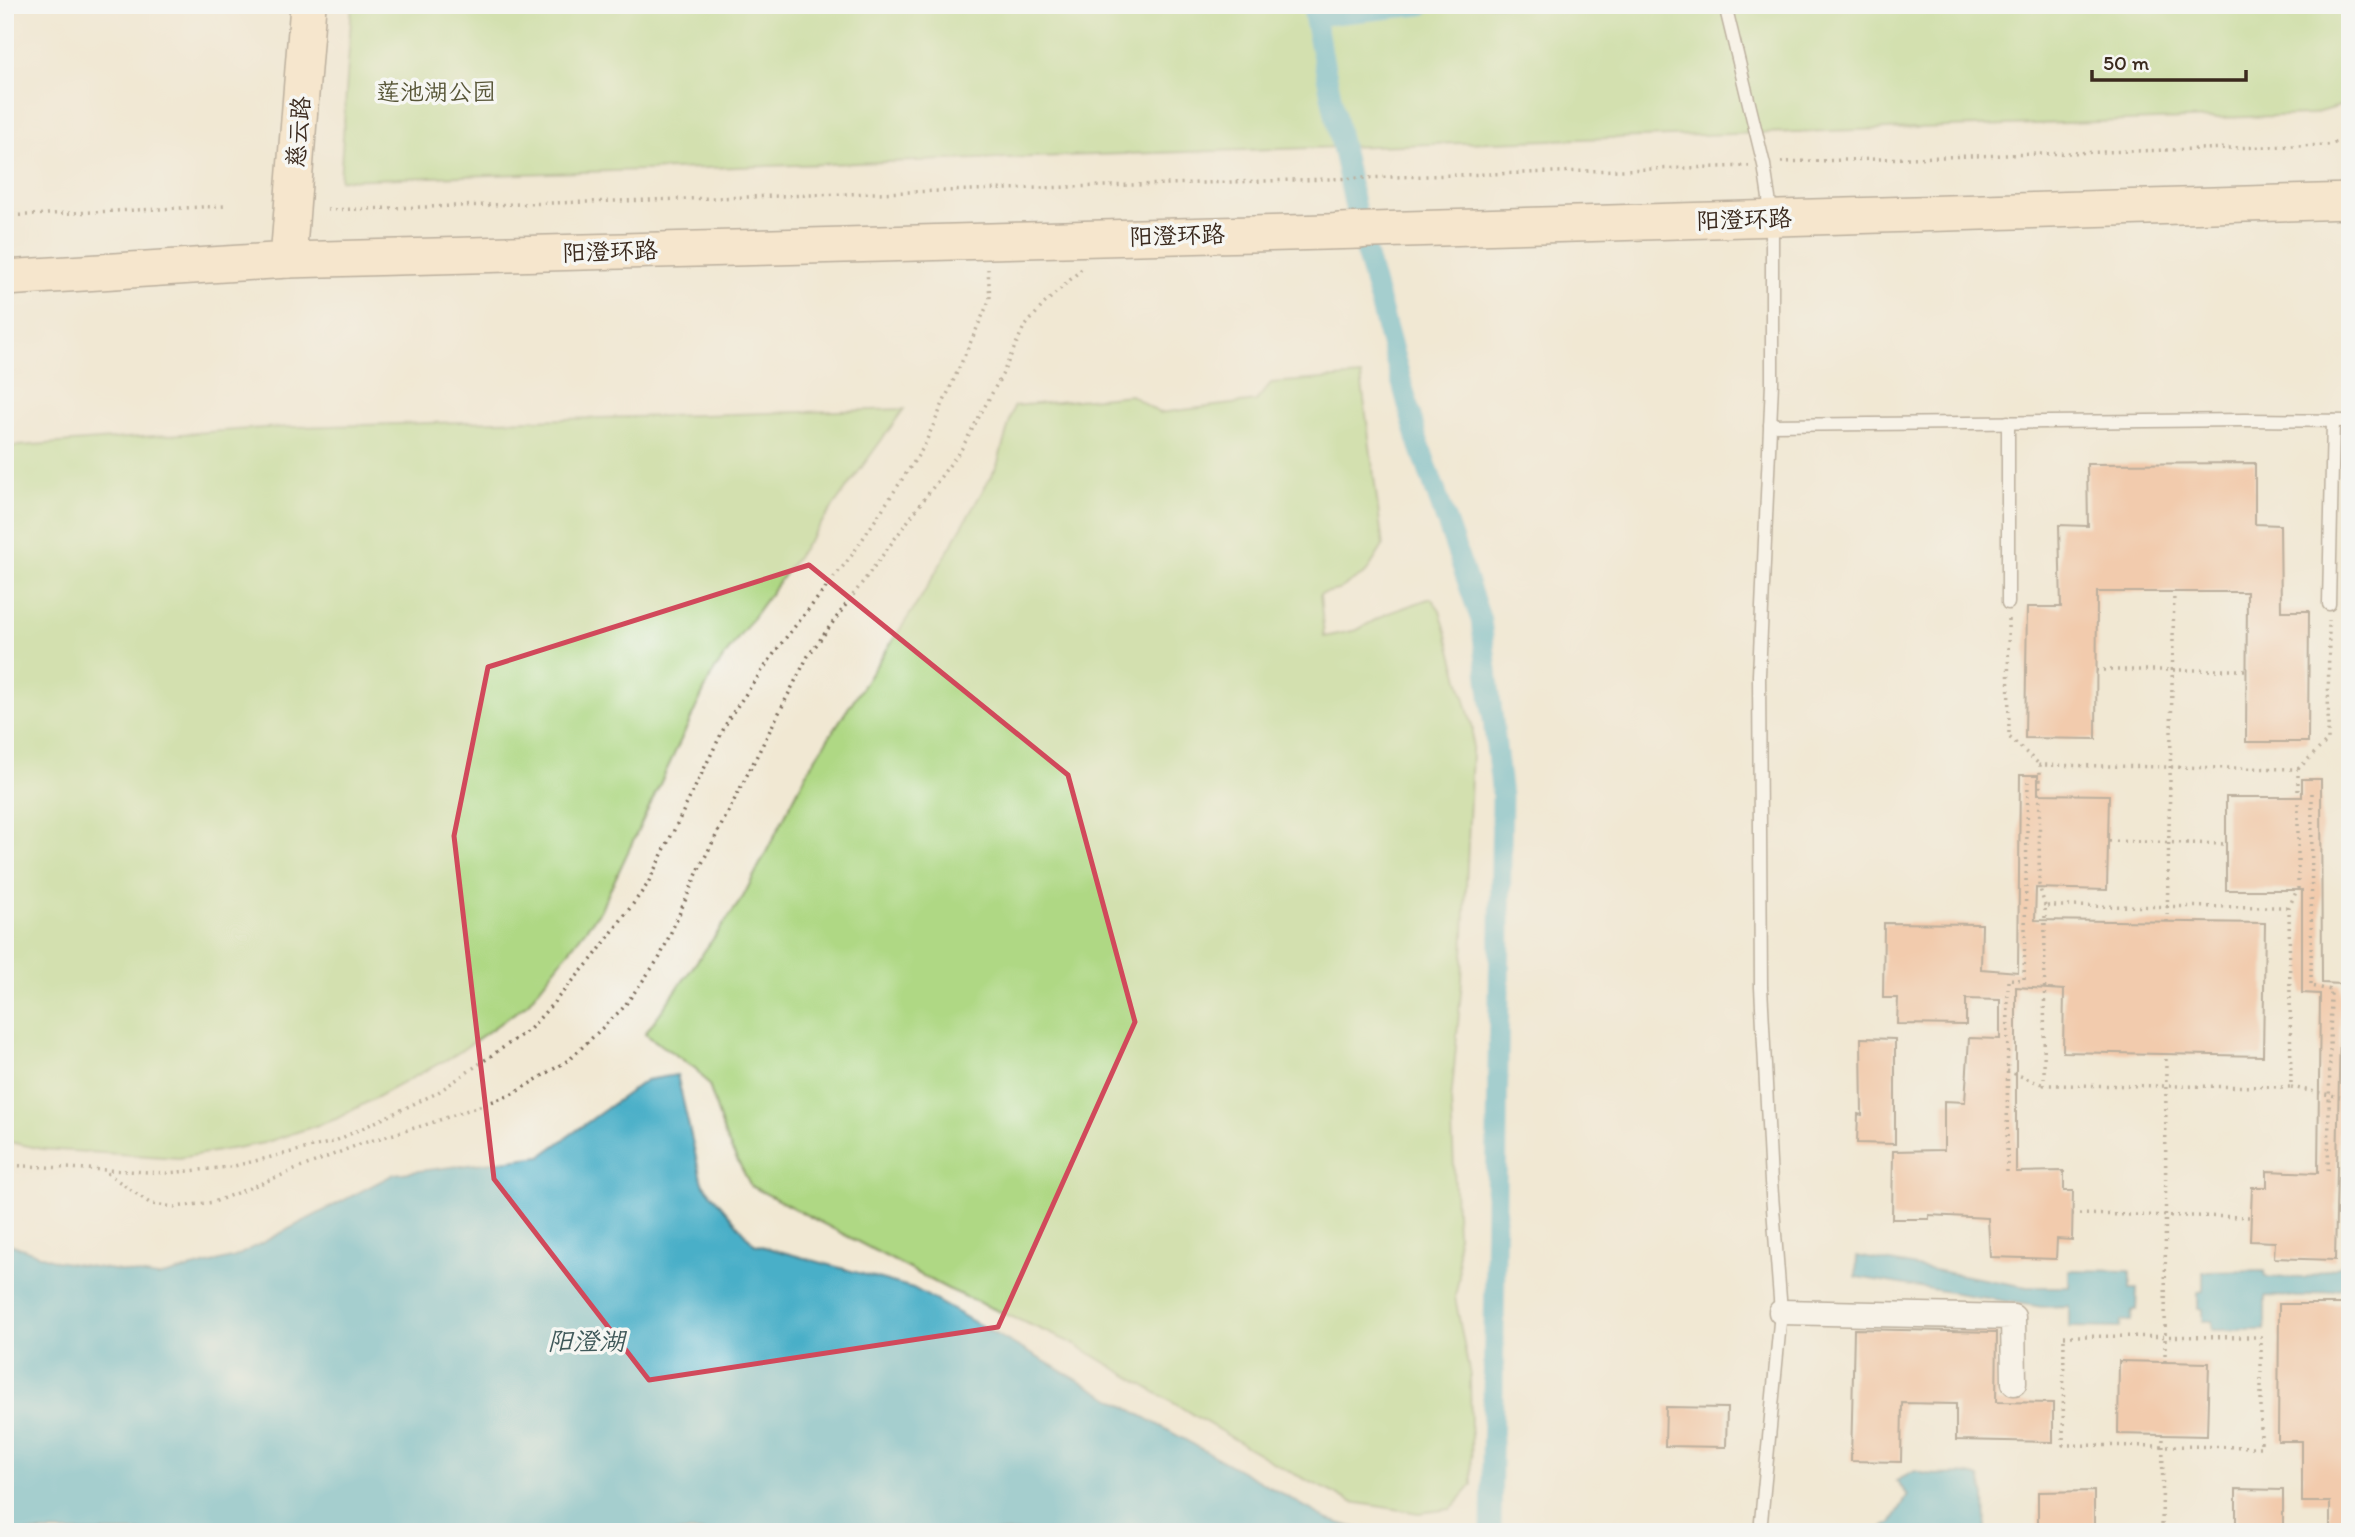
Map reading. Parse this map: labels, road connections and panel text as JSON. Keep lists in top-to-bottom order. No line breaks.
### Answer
{"streets":{"main road":["慈云路","阳澄环路"]},"crossings":[["慈云路","阳澄环路"]],"water":["阳澄湖"],"parks":["莲池湖公园"],"scale_bar":"50 m"}
